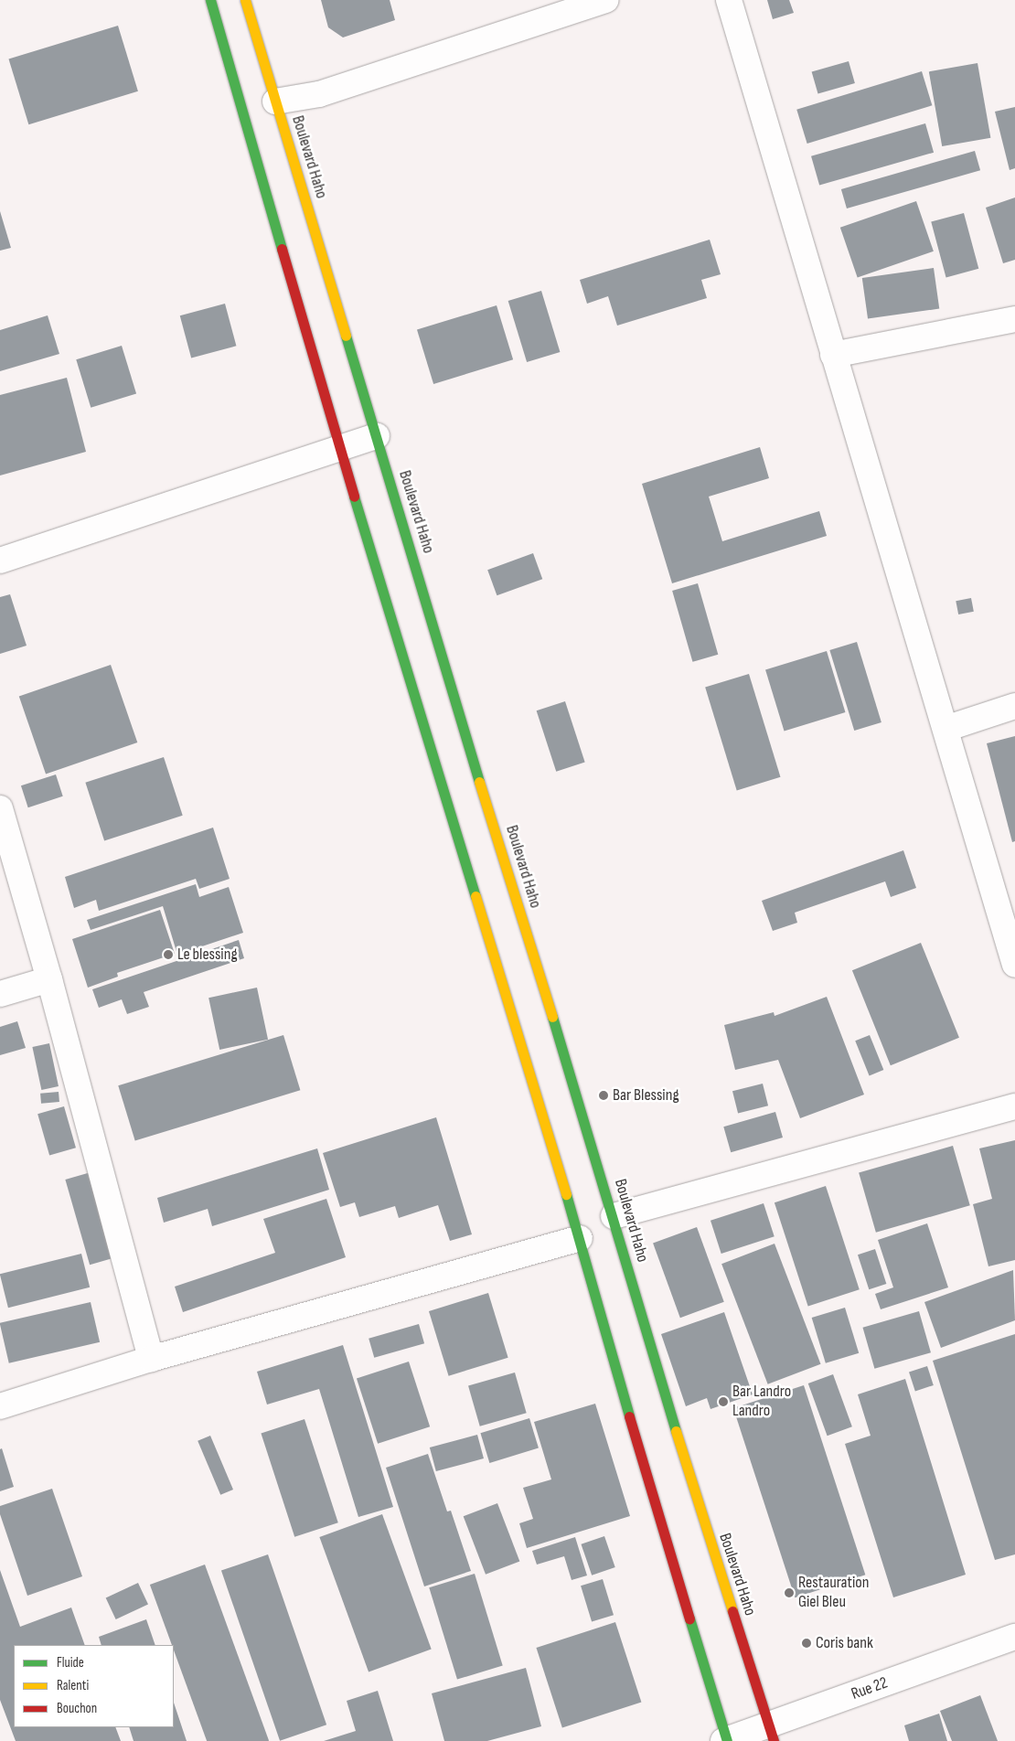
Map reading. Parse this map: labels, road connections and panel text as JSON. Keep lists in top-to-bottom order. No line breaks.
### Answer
{"streets":{"main road":["Boulevard Haho"],"street":["Rue 22"]},"crossings":[["Boulevard Haho","Rue 22"]],"places":["Le blessing","Bar Blessing","Bar Landro Landro","Restauration Giel Bleu","Coris bank"],"legend":["Fluide","Ralenti","Bouchon"]}
